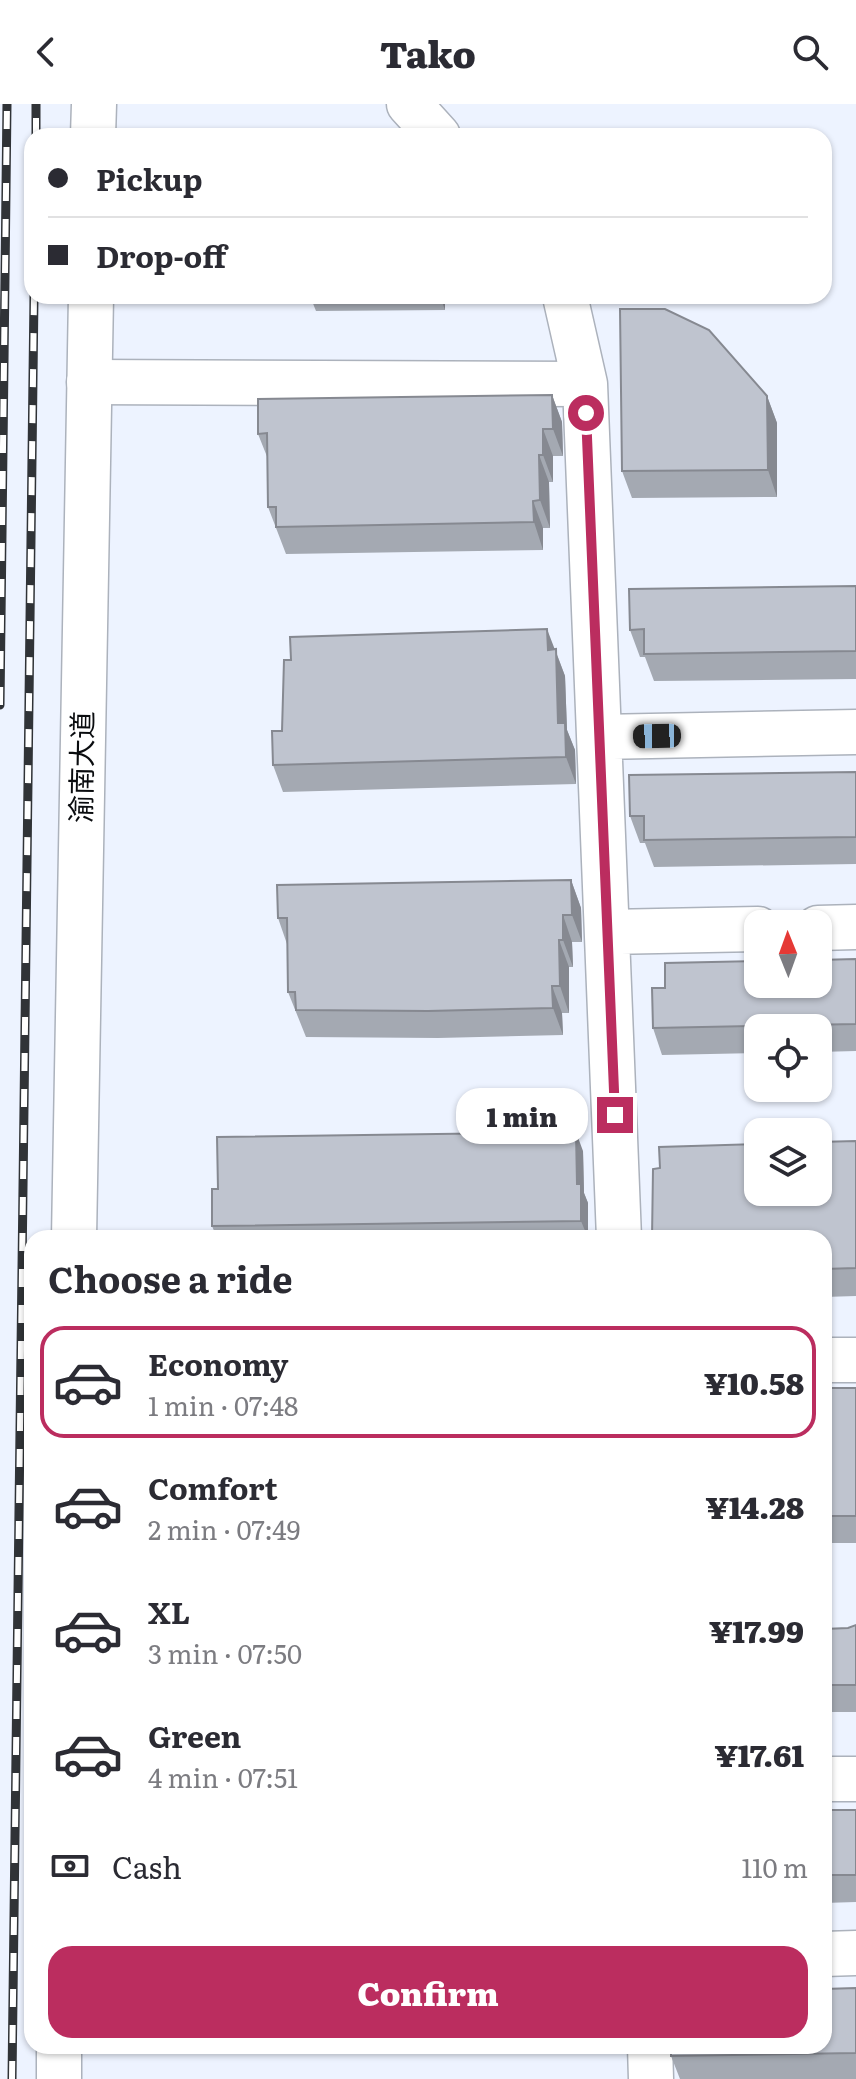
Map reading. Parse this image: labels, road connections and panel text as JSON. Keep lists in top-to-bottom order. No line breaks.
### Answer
{"streets":{"main road":["渝南大道"]},"north":"top","page":{"header":"Tako","banner":["Pickup","Drop-off"],"bubble":"1 min","heading":"Choose a ride","list":[{"name":"Economy","note":"1 min · 07:48","value":"¥10.58"},{"name":"Comfort","note":"2 min · 07:49","value":"¥14.28"},{"name":"XL","note":"3 min · 07:50","value":"¥17.99"},{"name":"Green","note":"4 min · 07:51","value":"¥17.61"}],"pay":["Cash","110 m"],"buttons":"Confirm"}}
